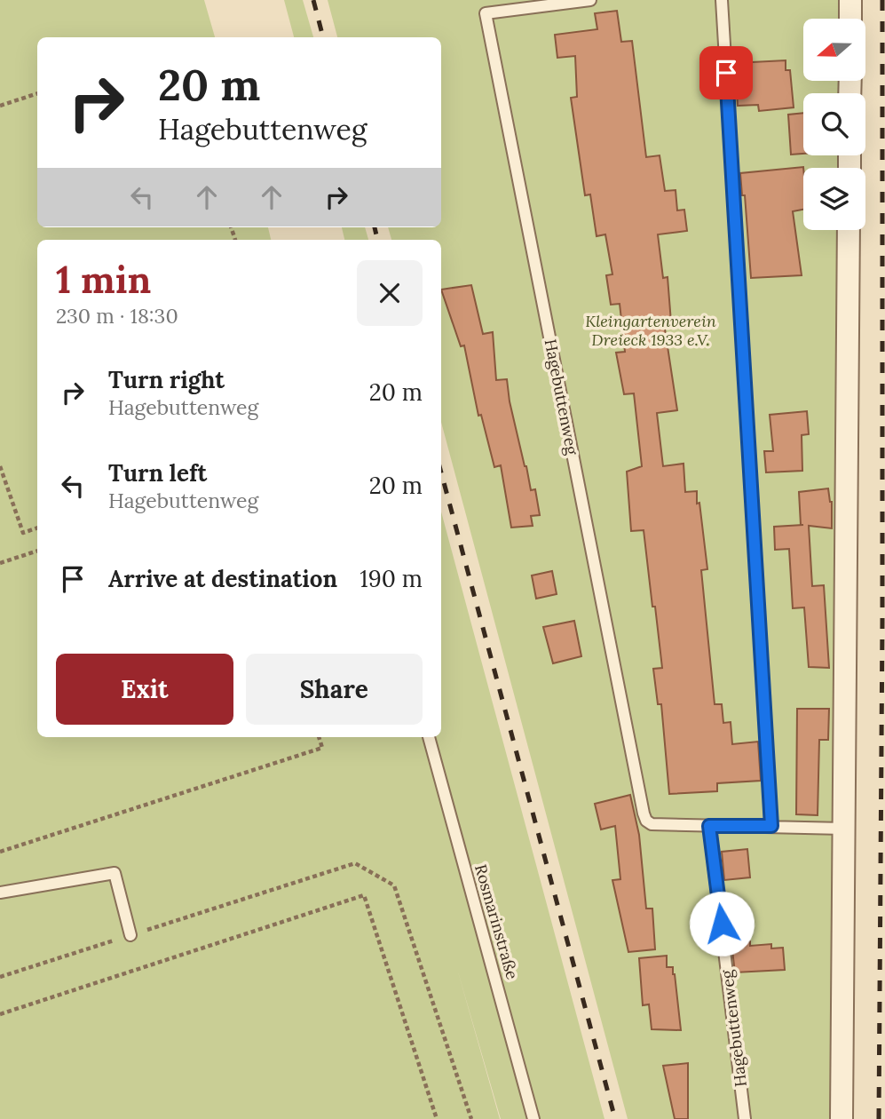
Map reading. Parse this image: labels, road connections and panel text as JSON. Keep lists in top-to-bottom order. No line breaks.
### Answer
{"streets":{"lane":["Hagebuttenweg","Rosmarinstraße"]},"parks":["Kleingartenverein Dreieck 1933 e.V."],"north":"left","page":{"turn":["20 m","Hagebuttenweg"],"heading":["1 min","230 m · 18:30"],"list":[{"name":"Turn right","note":"Hagebuttenweg","value":"20 m"},{"name":"Turn left","note":"Hagebuttenweg","value":"20 m"},{"name":"Arrive at destination","value":"190 m"}],"buttons":["Exit","Share"]}}
